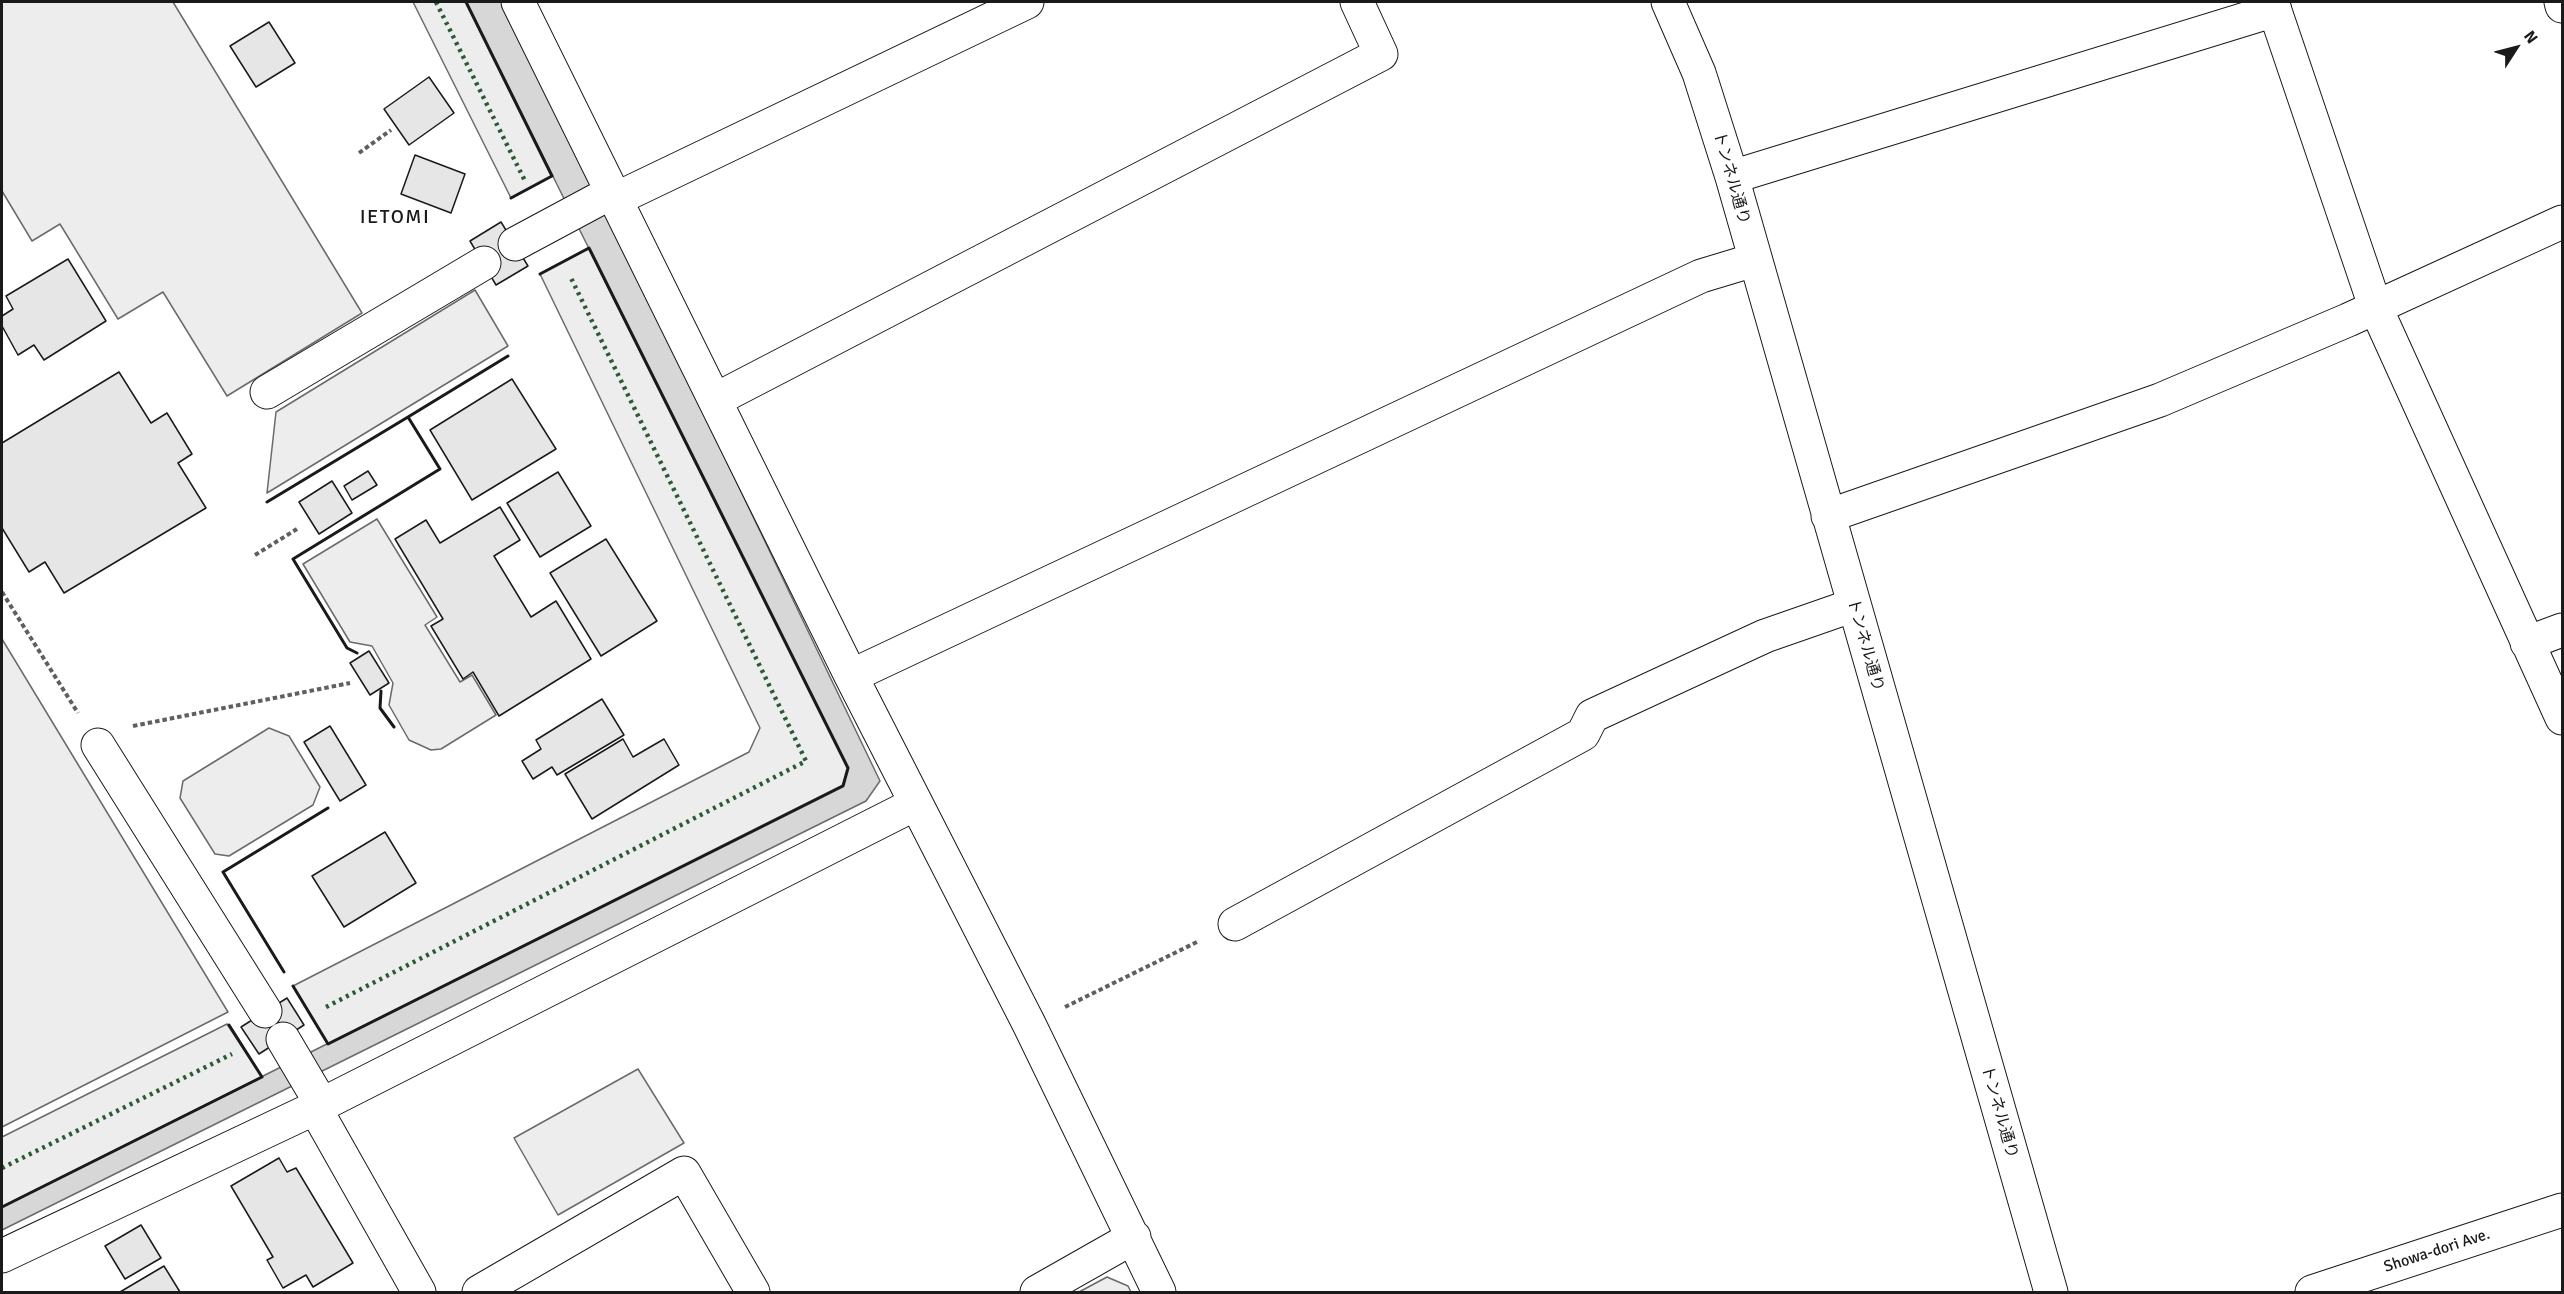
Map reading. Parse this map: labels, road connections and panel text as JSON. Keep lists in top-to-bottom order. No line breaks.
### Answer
{"streets":{"main road":["トンネル通り","Showa-dori Ave."]},"districts":["IETOMI"],"north":"top right"}
